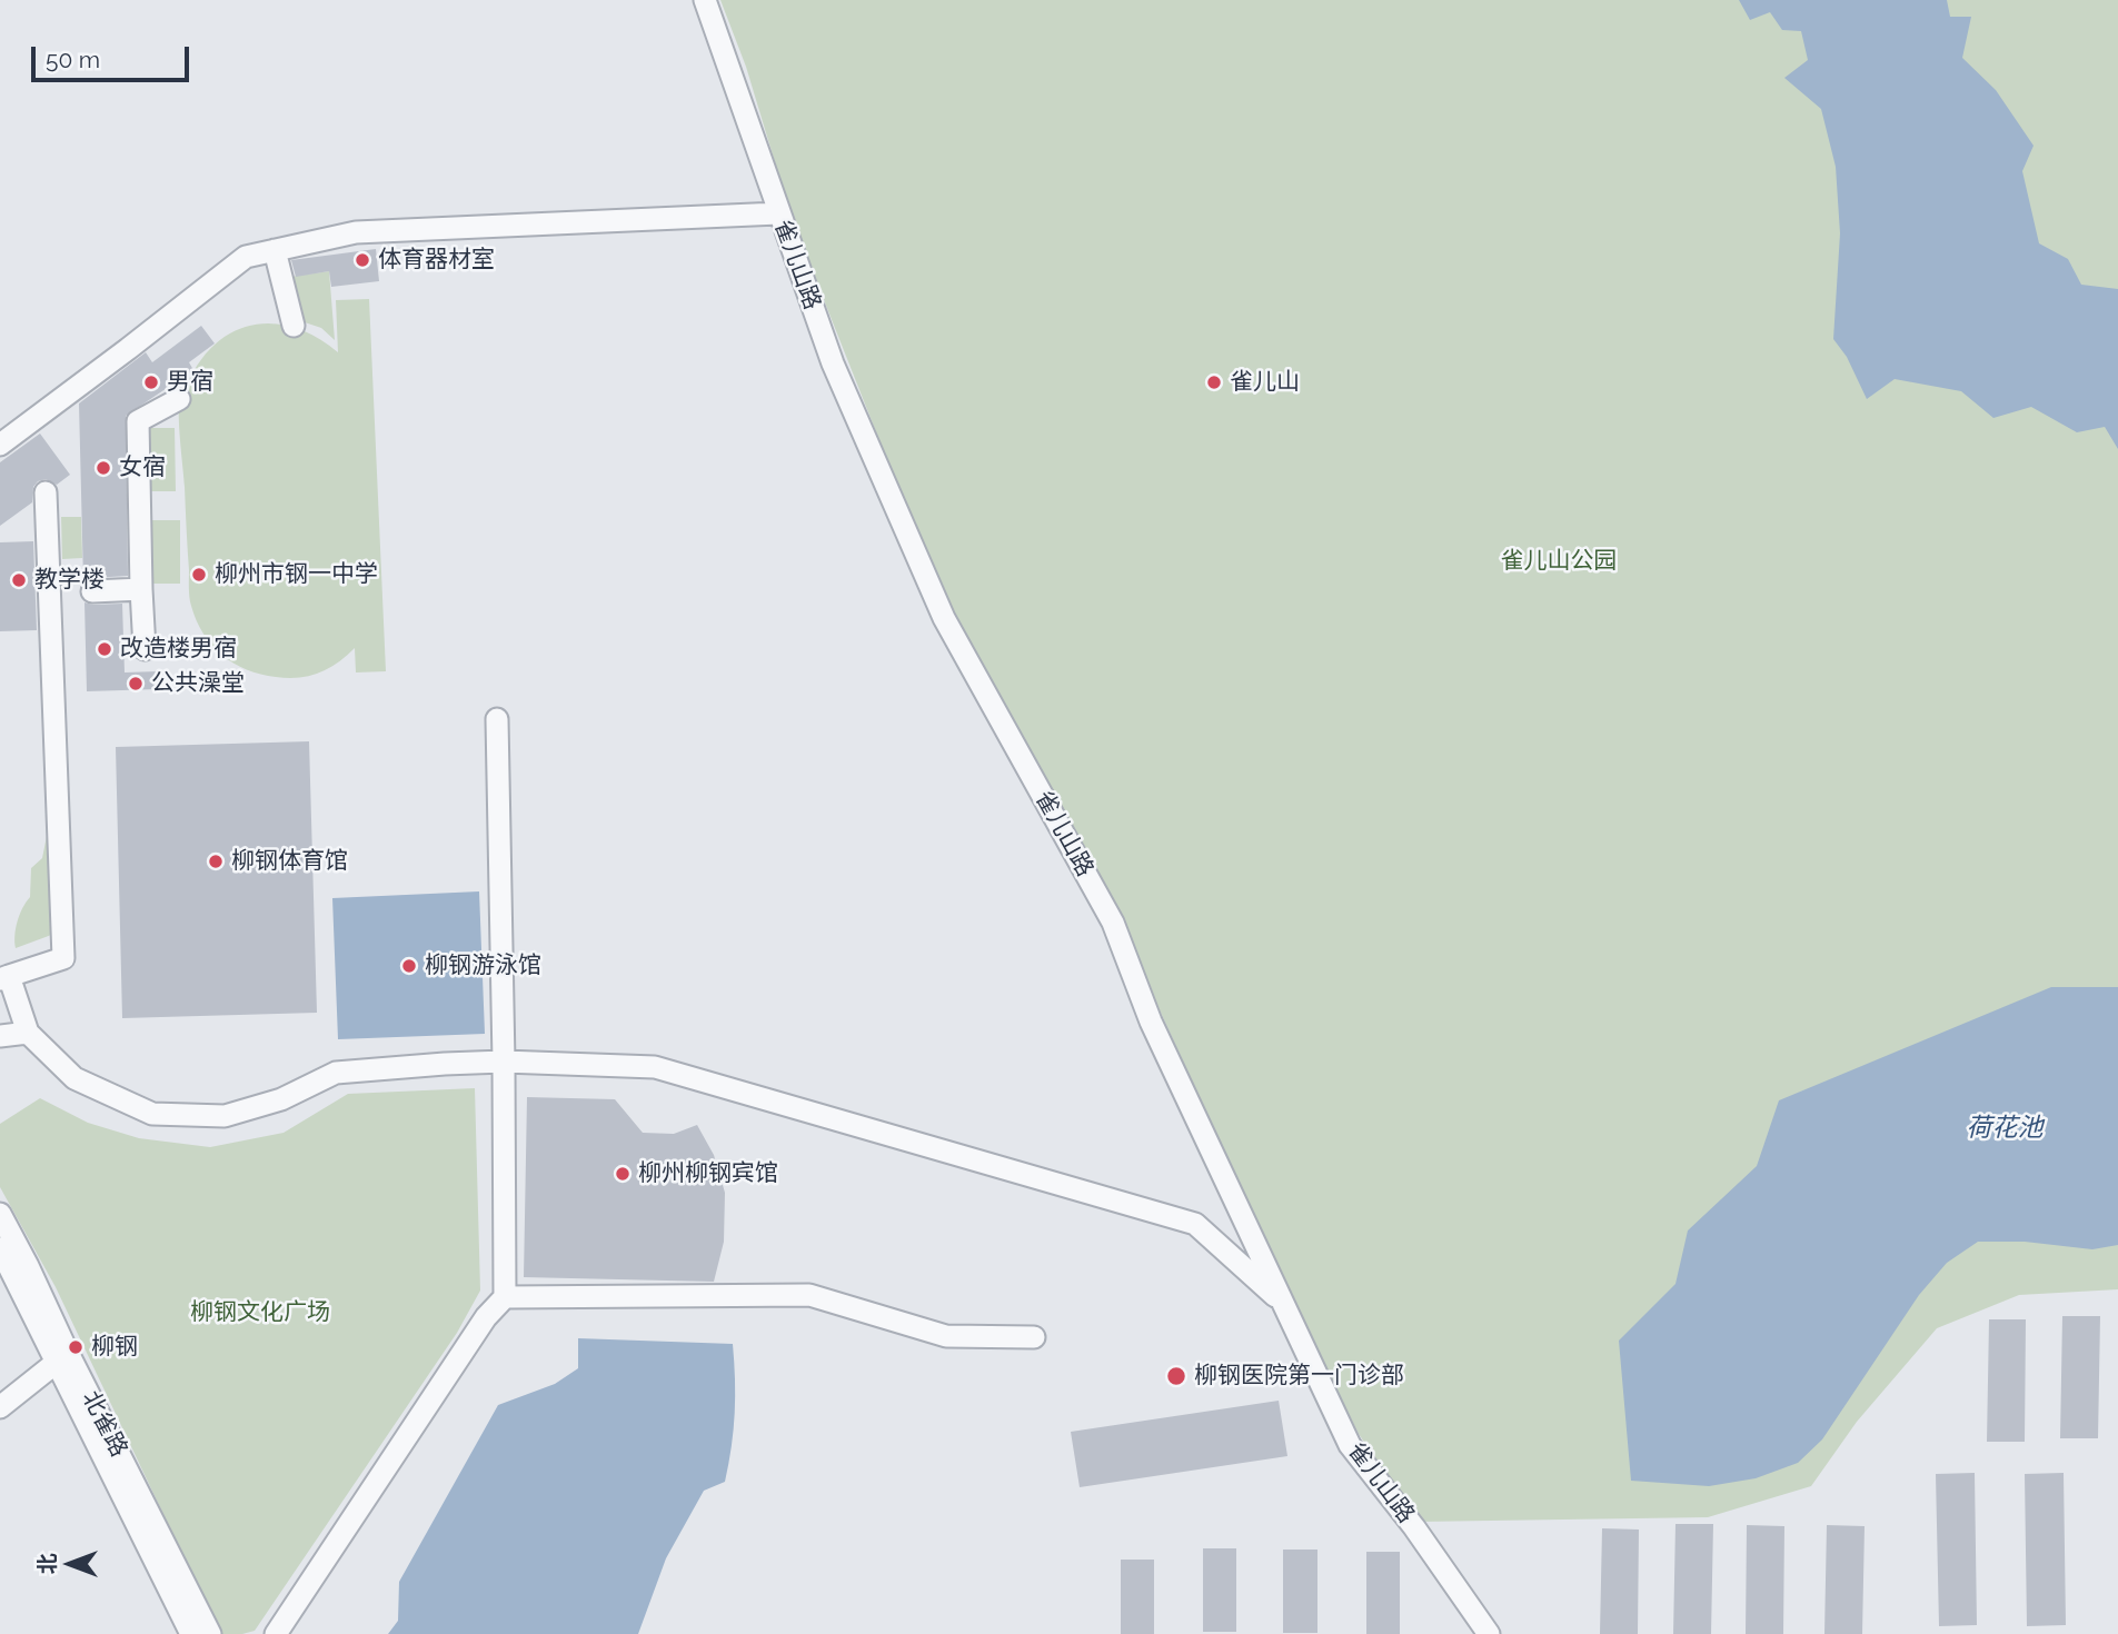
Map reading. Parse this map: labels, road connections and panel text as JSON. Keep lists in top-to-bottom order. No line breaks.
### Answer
{"streets":{"street":["雀儿山路","北雀路"]},"water":["荷花池"],"parks":["雀儿山公园","柳钢文化广场"],"places":["体育器材室","男宿","雀儿山","女宿","柳州市钢一中学","教学楼","改造楼男宿","公共澡堂","柳钢体育馆","柳钢游泳馆","柳州柳钢宾馆","柳钢","柳钢医院第一门诊部"],"scale_bar":"50 m","north":"left"}
